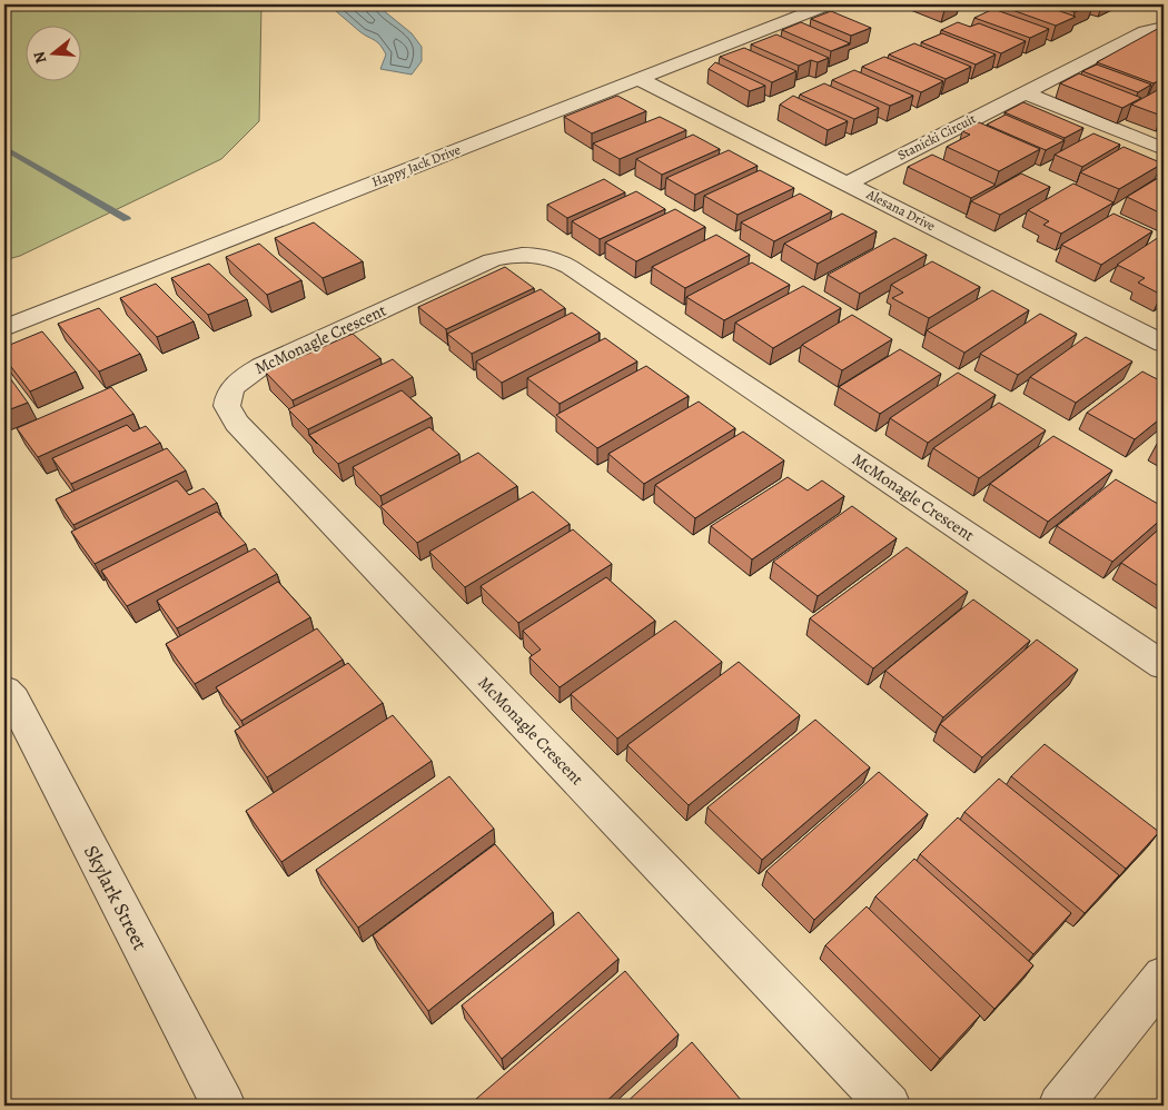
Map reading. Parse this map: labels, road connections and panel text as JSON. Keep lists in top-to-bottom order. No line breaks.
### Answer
{"streets":{"street":["Stanicki Circuit","Happy Jack Drive","Alesana Drive","McMonagle Crescent","Skylark Street"]},"crossings":[["Stanicki Circuit","Alesana Drive"],["Happy Jack Drive","Alesana Drive"]],"north":"left"}
